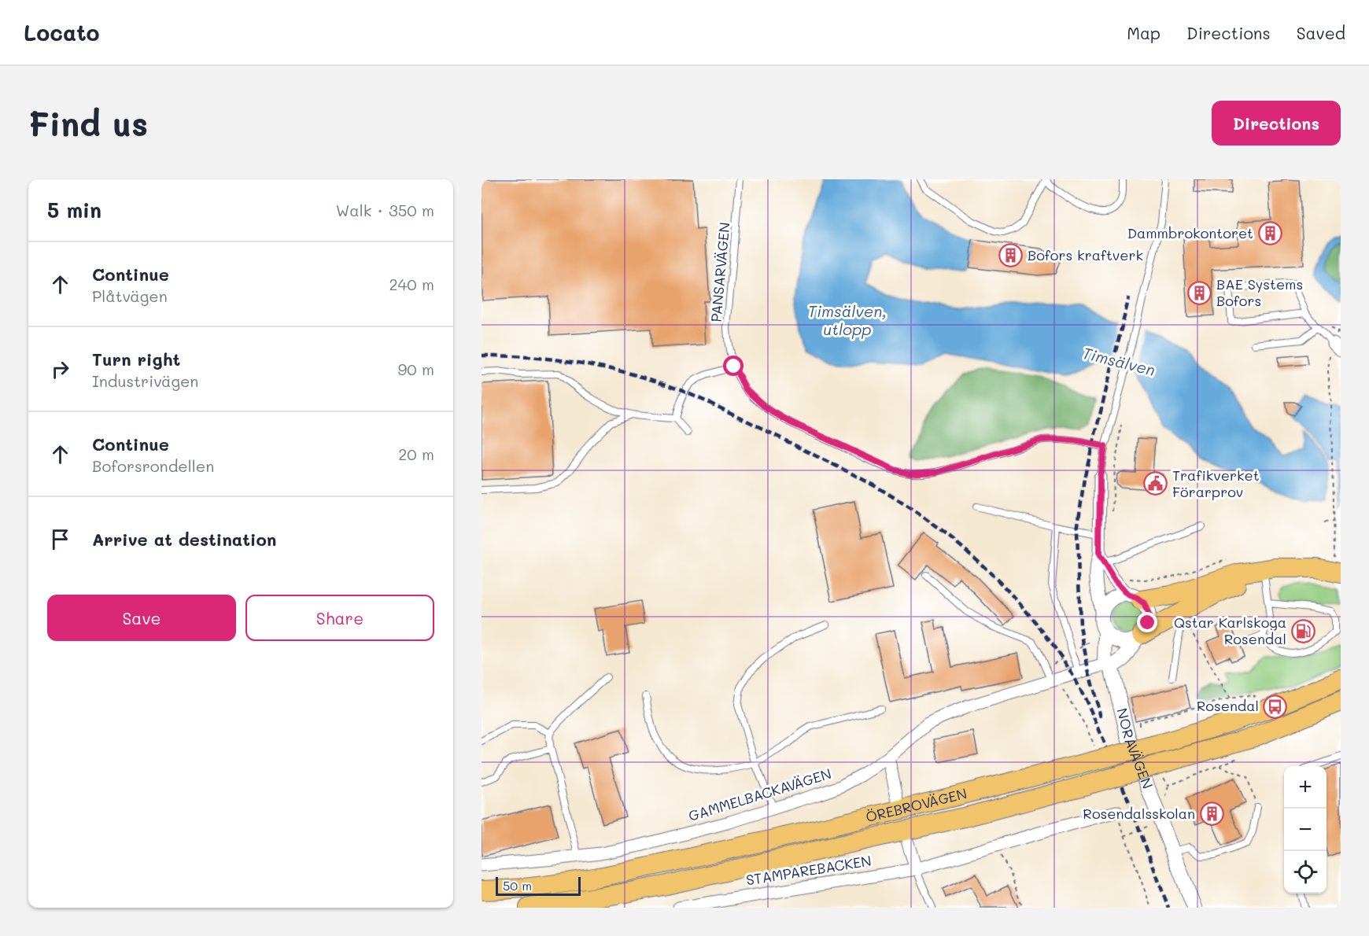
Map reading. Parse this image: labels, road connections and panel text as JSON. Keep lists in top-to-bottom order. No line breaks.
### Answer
{"streets":{"highway":["ÖREBROVÄGEN"],"street":["NORAVÄGEN","GAMMELBACKAVÄGEN","STAMPAREBACKEN"],"lane":["PANSARVÄGEN"]},"crossings":[["NORAVÄGEN","GAMMELBACKAVÄGEN"]],"water":["Timsälven, utlopp","Timsälven"],"places":{"building":["Dammbrokontoret","Bofors kraftverk","BAE Systems Bofors","Rosendalsskolan"],"public building":["Trafikverket Förarprov"],"fuel station":["Qstar Karlskoga Rosendal"],"bus stop":["Rosendal"]},"scale_bar":"50 m","page":{"header":"Locato","nav":["Map","Directions","Saved"],"buttons":["Directions",["Save","Share"]],"title":"Find us","heading":["5 min","Walk · 350 m"],"list":[["Continue","Plåtvägen","240 m"],["Turn right","Industrivägen","90 m"],["Continue","Boforsrondellen","20 m"],"Arrive at destination"],"map_buttons":["+","−"],"scale":"50 m"}}
